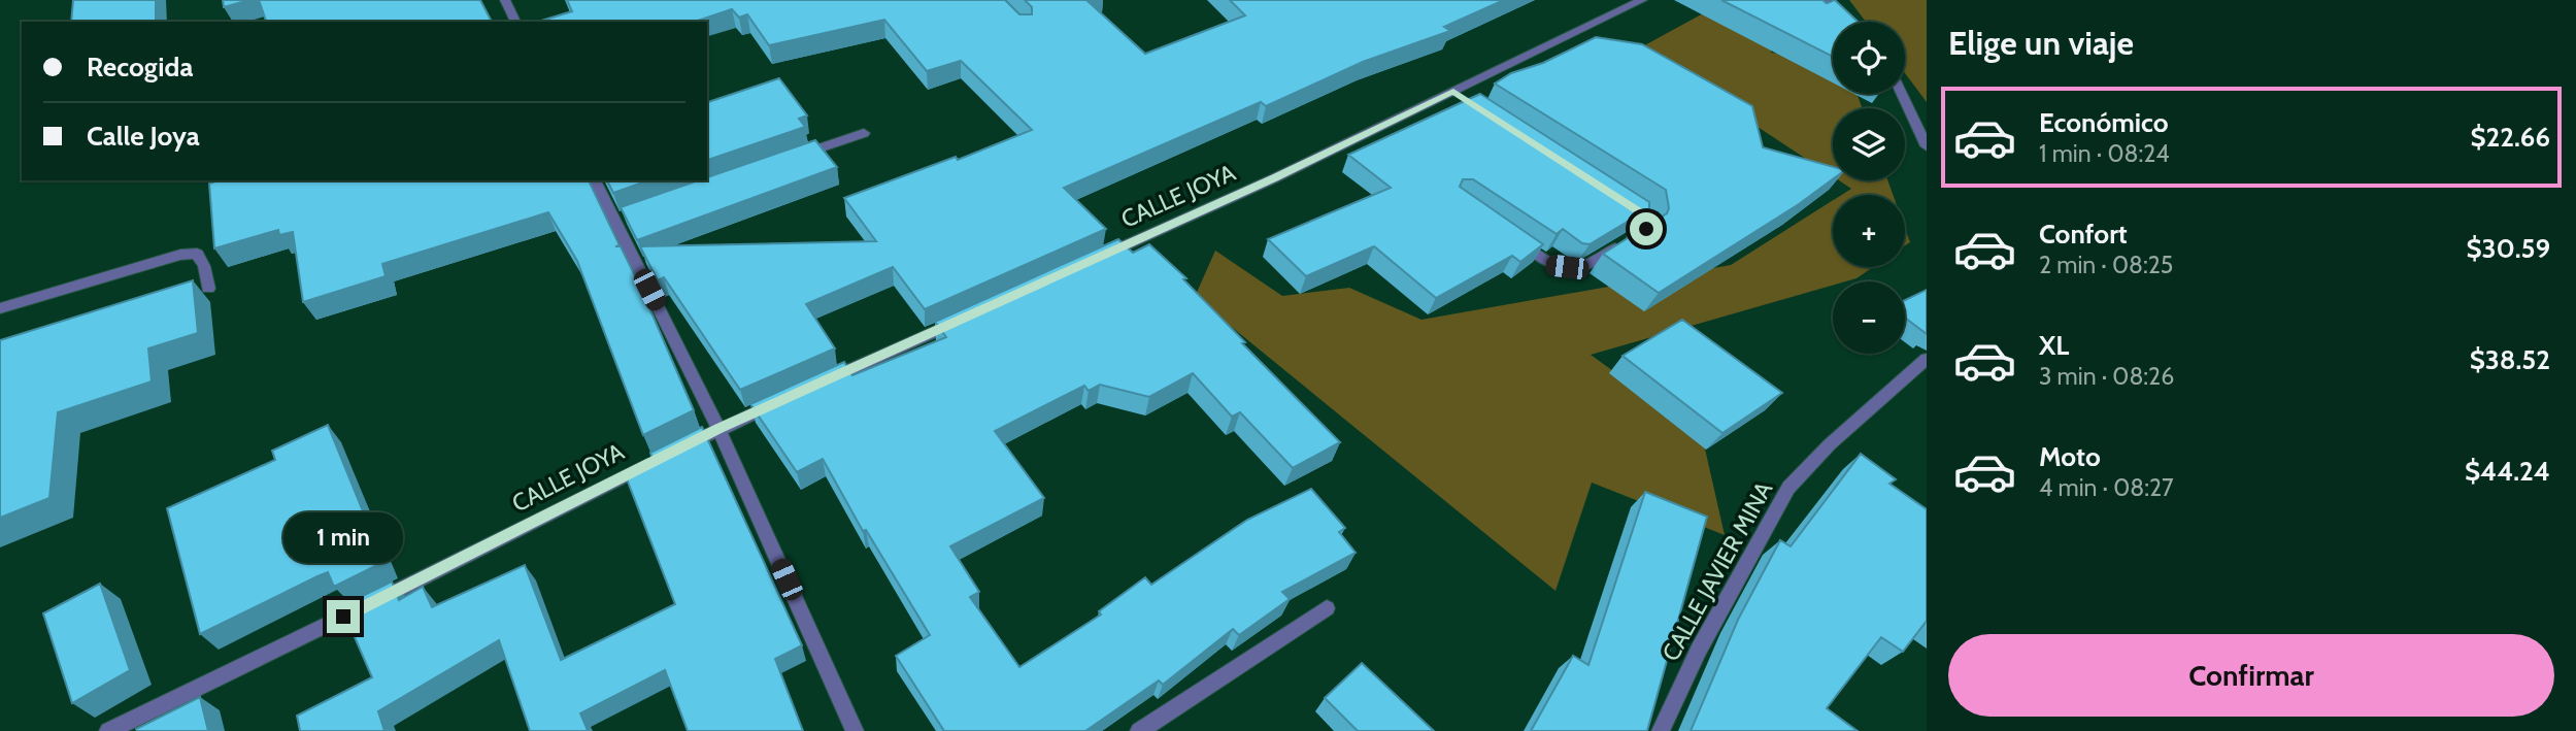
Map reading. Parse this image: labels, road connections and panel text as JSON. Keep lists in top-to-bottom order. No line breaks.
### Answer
{"streets":{"street":["CALLE JOYA","CALLE JAVIER MINA"]},"page":{"heading":"Elige un viaje","map_buttons":["+","−"],"banner":["Recogida","Calle Joya"],"list":[{"name":"Económico","note":"1 min · 08:24","value":"$22.66"},{"name":"Confort","note":"2 min · 08:25","value":"$30.59"},{"name":"XL","note":"3 min · 08:26","value":"$38.52"},{"name":"Moto","note":"4 min · 08:27","value":"$44.24"}],"bubble":"1 min","buttons":"Confirmar"}}
